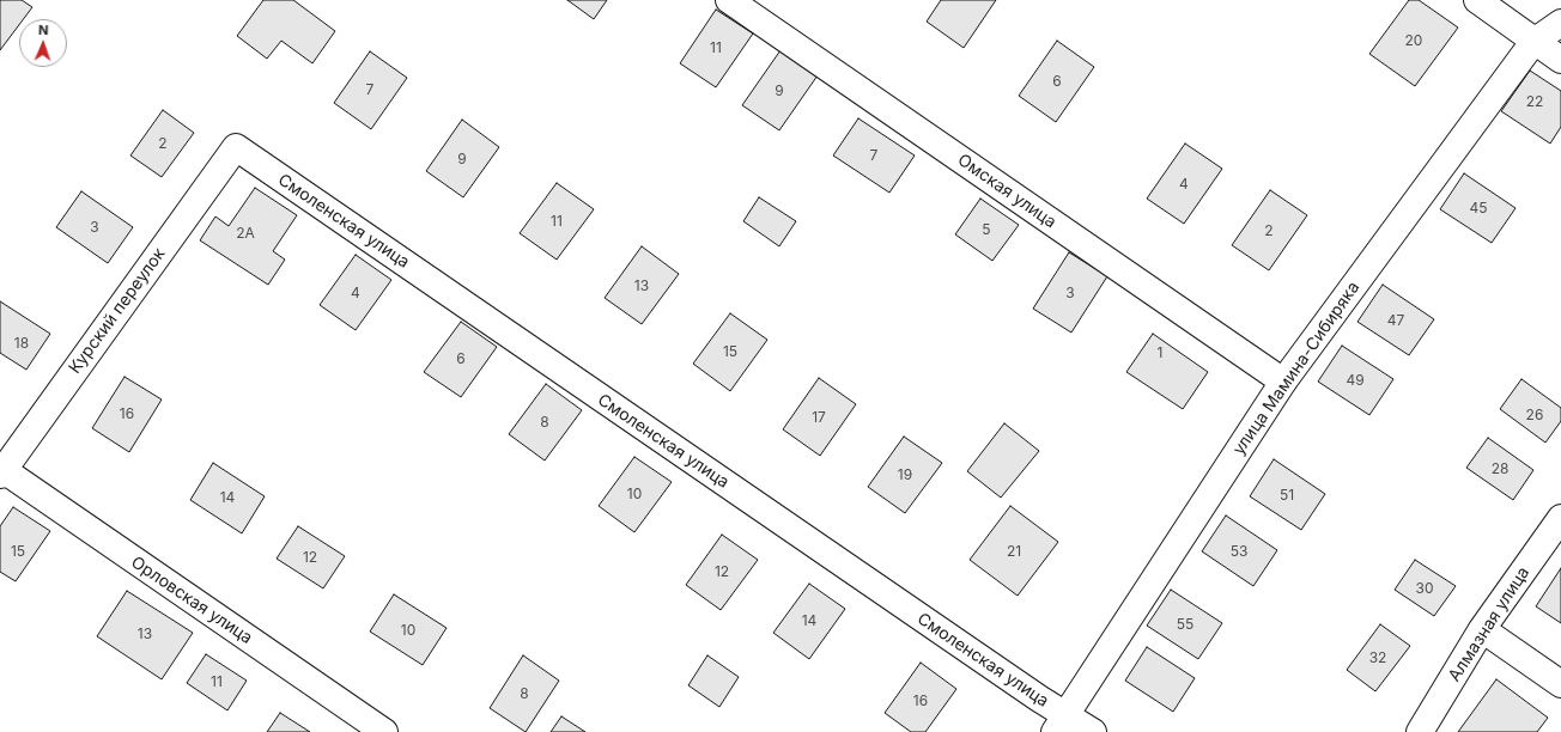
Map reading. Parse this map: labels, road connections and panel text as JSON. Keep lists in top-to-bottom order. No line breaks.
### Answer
{"streets":{"street":["Омская улица","Смоленская улица","Курский переулок","улица Мамина-Сибиряка","Орловская улица","Алмазная улица"]},"crossings":[["Омская улица","улица Мамина-Сибиряка"],["Смоленская улица","Курский переулок"],["Смоленская улица","улица Мамина-Сибиряка"],["Курский переулок","Орловская улица"]],"house_numbers":["20","11","6","7","9","22","2","7","9","4","45","11","3","5","2","2А","13","4","3","47","18","15","1","6","49","16","26","17","8","28","19","10","51","14","15","21","53","12","12","30","14","55","10","13","32","11","8","16"],"north":"top"}
